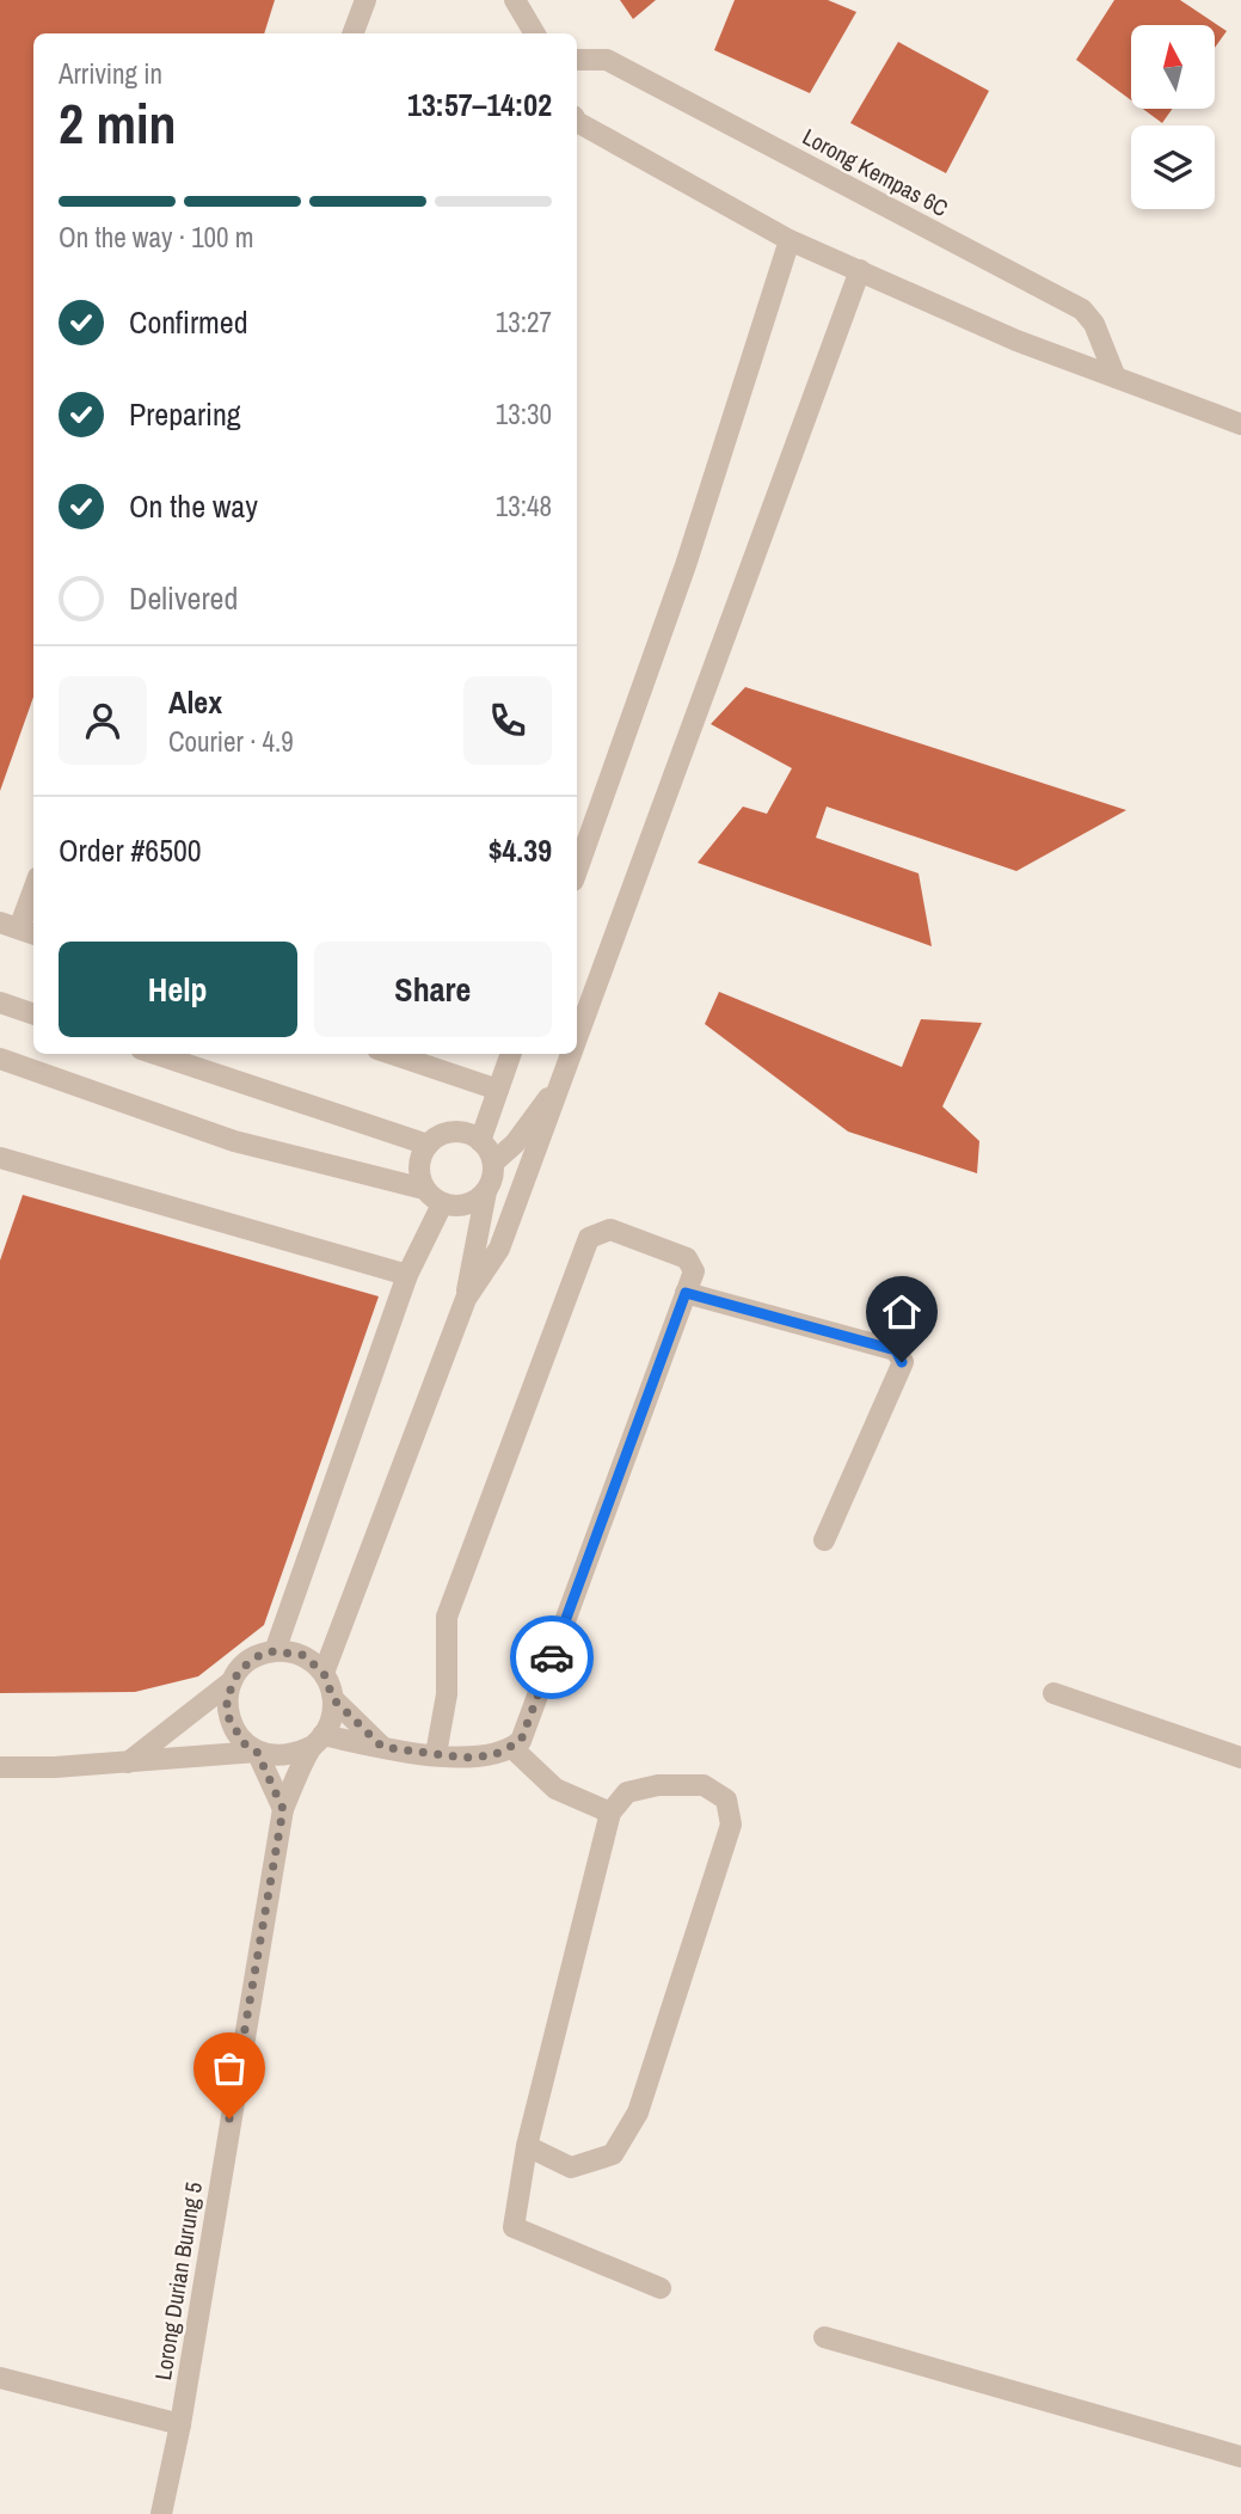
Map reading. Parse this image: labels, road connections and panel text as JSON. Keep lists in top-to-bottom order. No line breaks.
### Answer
{"streets":{"street":["Lorong Kempas 6C","Lorong Durian Burung 5"]},"north":"top","page":{"heading":["2 min","Arriving in","13:57–14:02"],"panel":["Alex","Courier · 4.9","Order #6500","$4.39"],"bar":"On the way · 100 m","list":[["Confirmed","13:27"],["Preparing","13:30"],["On the way","13:48"],"Delivered"],"buttons":["Help","Share"]}}
